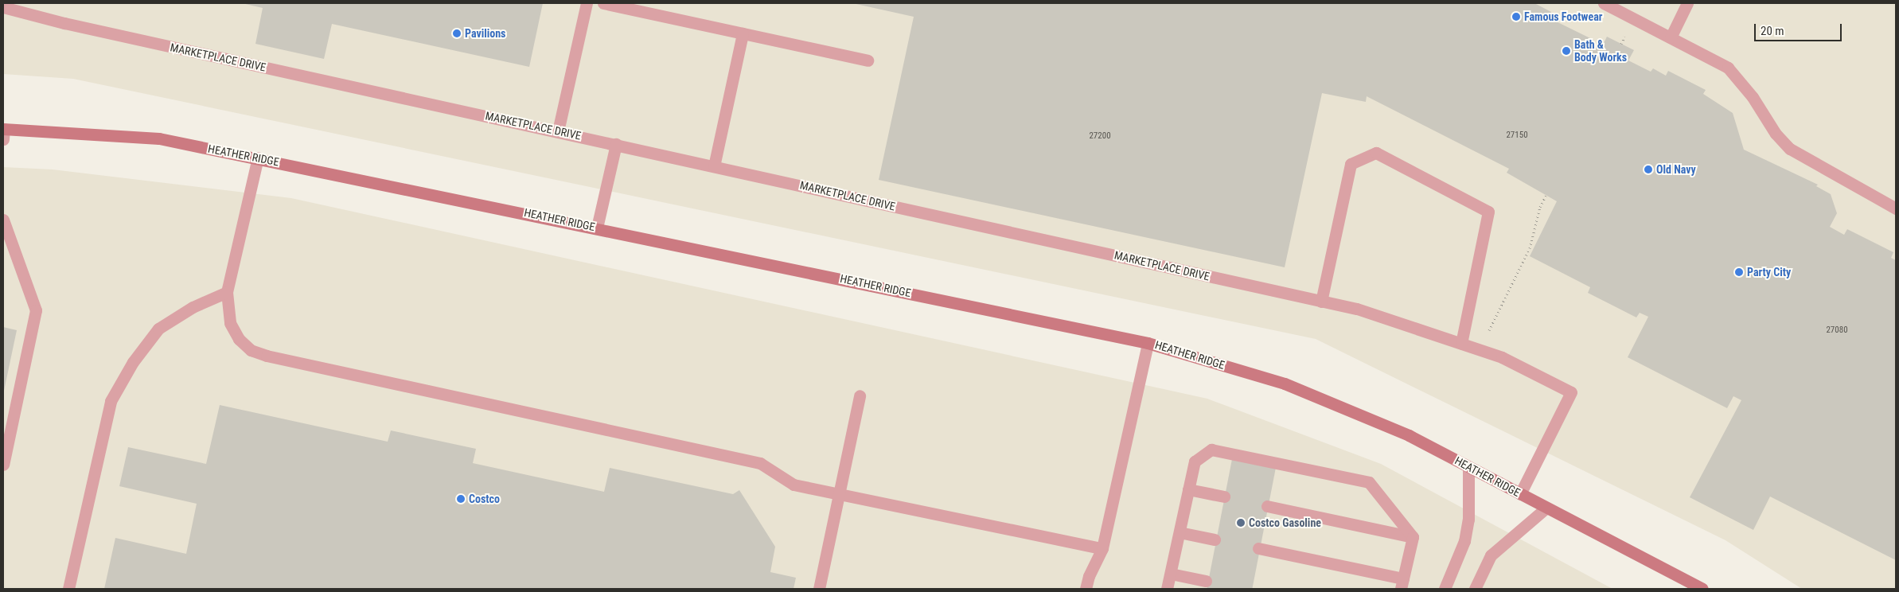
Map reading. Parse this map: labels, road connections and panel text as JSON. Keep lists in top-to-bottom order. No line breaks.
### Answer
{"streets":{"street":["HEATHER RIDGE"],"lane":["MARKETPLACE DRIVE"]},"crossings":[["MARKETPLACE DRIVE","HEATHER RIDGE"]],"places":["Famous Footwear","Pavilions","Bath & Body Works","Old Navy","Party City","Costco","Costco Gasoline"],"house_numbers":["27150","27200","27080"],"scale_bar":"20 m"}
